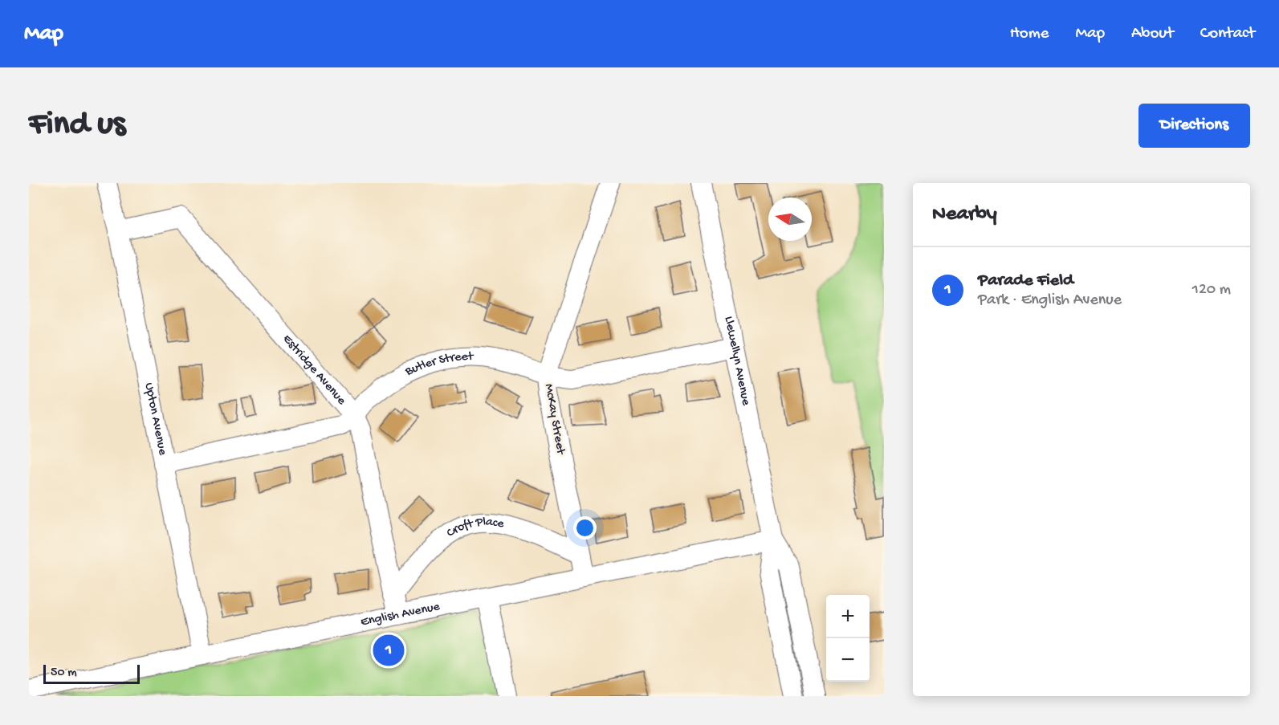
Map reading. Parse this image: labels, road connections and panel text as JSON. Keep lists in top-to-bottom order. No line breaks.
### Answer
{"streets":{"street":["Llewellyn Avenue","Butler Street","Estridge Avenue","Upton Avenue","McKay Street","Croft Place","English Avenue"]},"crossings":[["Llewellyn Avenue","Butler Street"],["Llewellyn Avenue","English Avenue"],["Butler Street","Estridge Avenue"],["Butler Street","Upton Avenue"],["Butler Street","McKay Street"],["Estridge Avenue","Upton Avenue"],["Estridge Avenue","Croft Place"],["Estridge Avenue","English Avenue"],["Upton Avenue","English Avenue"],["McKay Street","Croft Place"],["McKay Street","English Avenue"]],"scale_bar":"50 m","north":"left","page":{"header":"Map","nav":["Home","Map","About","Contact"],"buttons":"Directions","title":"Find us","heading":"Nearby","list":[{"mark":"1","name":"Parade Field","note":"Park · English Avenue","value":"120 m"}],"map_buttons":["+","−"],"pins":"1","scale":"50 m"}}
